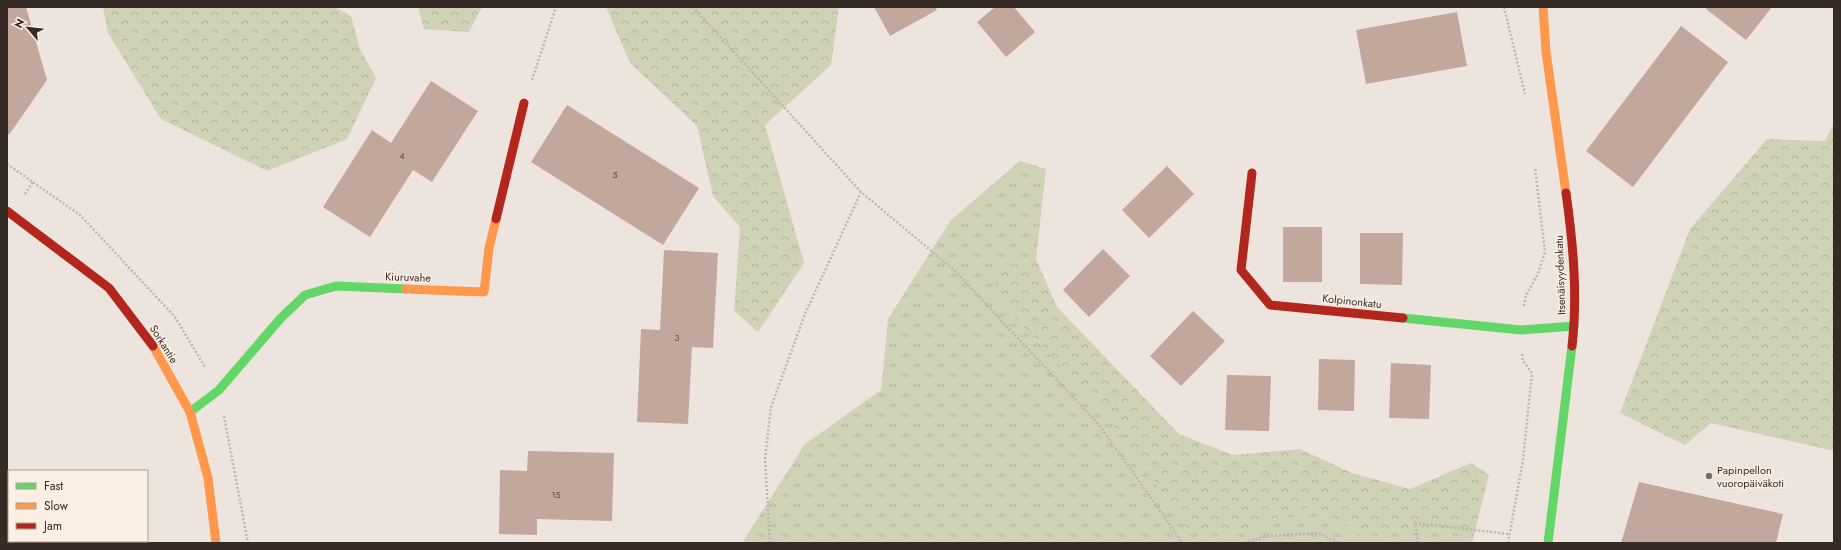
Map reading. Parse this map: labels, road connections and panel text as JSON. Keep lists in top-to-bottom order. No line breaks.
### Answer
{"streets":{"street":["Itsenäisyydenkatu","Kiuruvahe","Kolpinonkatu","Sorkantie"]},"crossings":[["Itsenäisyydenkatu","Kolpinonkatu"],["Kiuruvahe","Sorkantie"]],"places":["Papinpellon vuoropäiväkoti"],"house_numbers":["4","5","3","15"],"legend":["Fast","Slow","Jam"],"north":"top left"}
